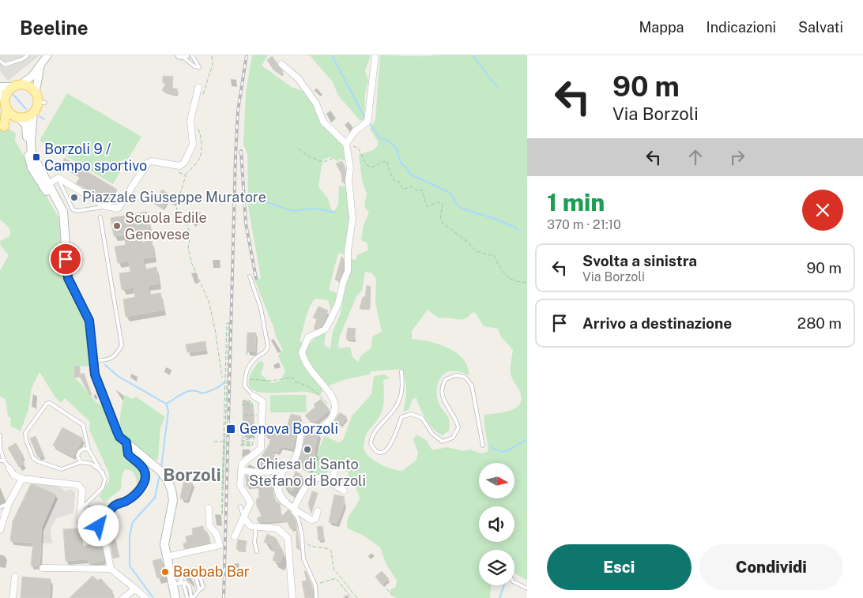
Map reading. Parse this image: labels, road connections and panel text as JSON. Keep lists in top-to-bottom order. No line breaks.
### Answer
{"districts":["Borzoli"],"places":{"transit":["Borzoli 9 / Campo sportivo","Genova Borzoli"],"other":["Piazzale Giuseppe Muratore","Scuola Edile Genovese","Chiesa di Santo Stefano di Borzoli","Baobab Bar"]},"north":"right","page":{"header":"Beeline","nav":["Mappa","Indicazioni","Salvati"],"turn":["90 m","Via Borzoli"],"heading":["1 min","370 m · 21:10"],"list":[{"name":"Svolta a sinistra","note":"Via Borzoli","value":"90 m"},{"name":"Arrivo a destinazione","value":"280 m"}],"buttons":["Esci","Condividi"]}}
